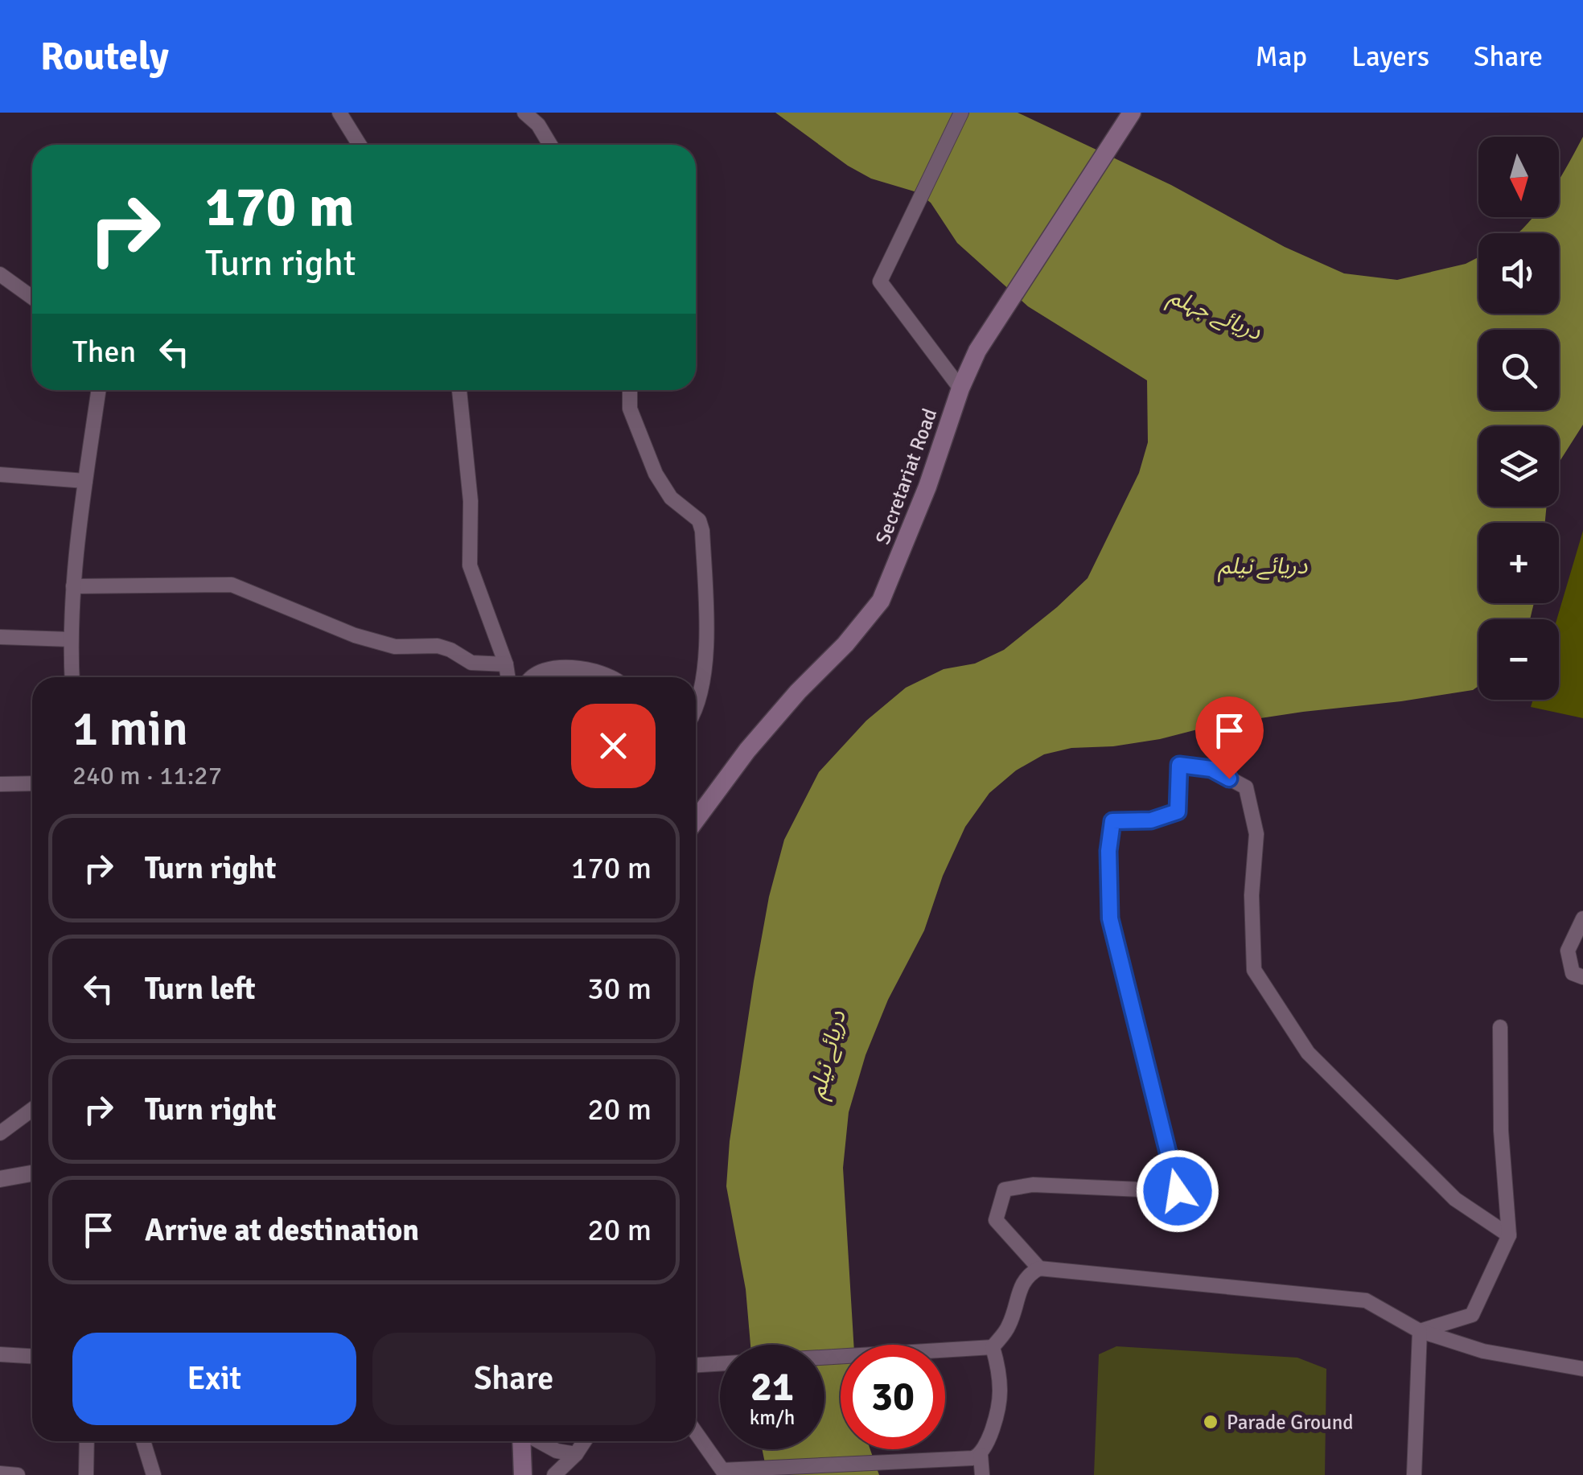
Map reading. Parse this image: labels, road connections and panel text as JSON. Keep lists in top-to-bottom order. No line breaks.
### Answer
{"streets":{"main road":["Secretariat Road"]},"water":["دریائے جہلم","دریائے نیلم"],"places":["Parade Ground"],"north":"bottom","page":{"header":"Routely","nav":["Map","Layers","Share"],"map_buttons":["+","−"],"turn":["170 m","Turn right"],"then":"Then","heading":["1 min","240 m · 11:27"],"list":[{"name":"Turn right","value":"170 m"},{"name":"Turn left","value":"30 m"},{"name":"Turn right","value":"20 m"},{"name":"Arrive at destination","value":"20 m"}],"buttons":["Exit","Share"],"speed":"21 km/h","limit":"30"}}
